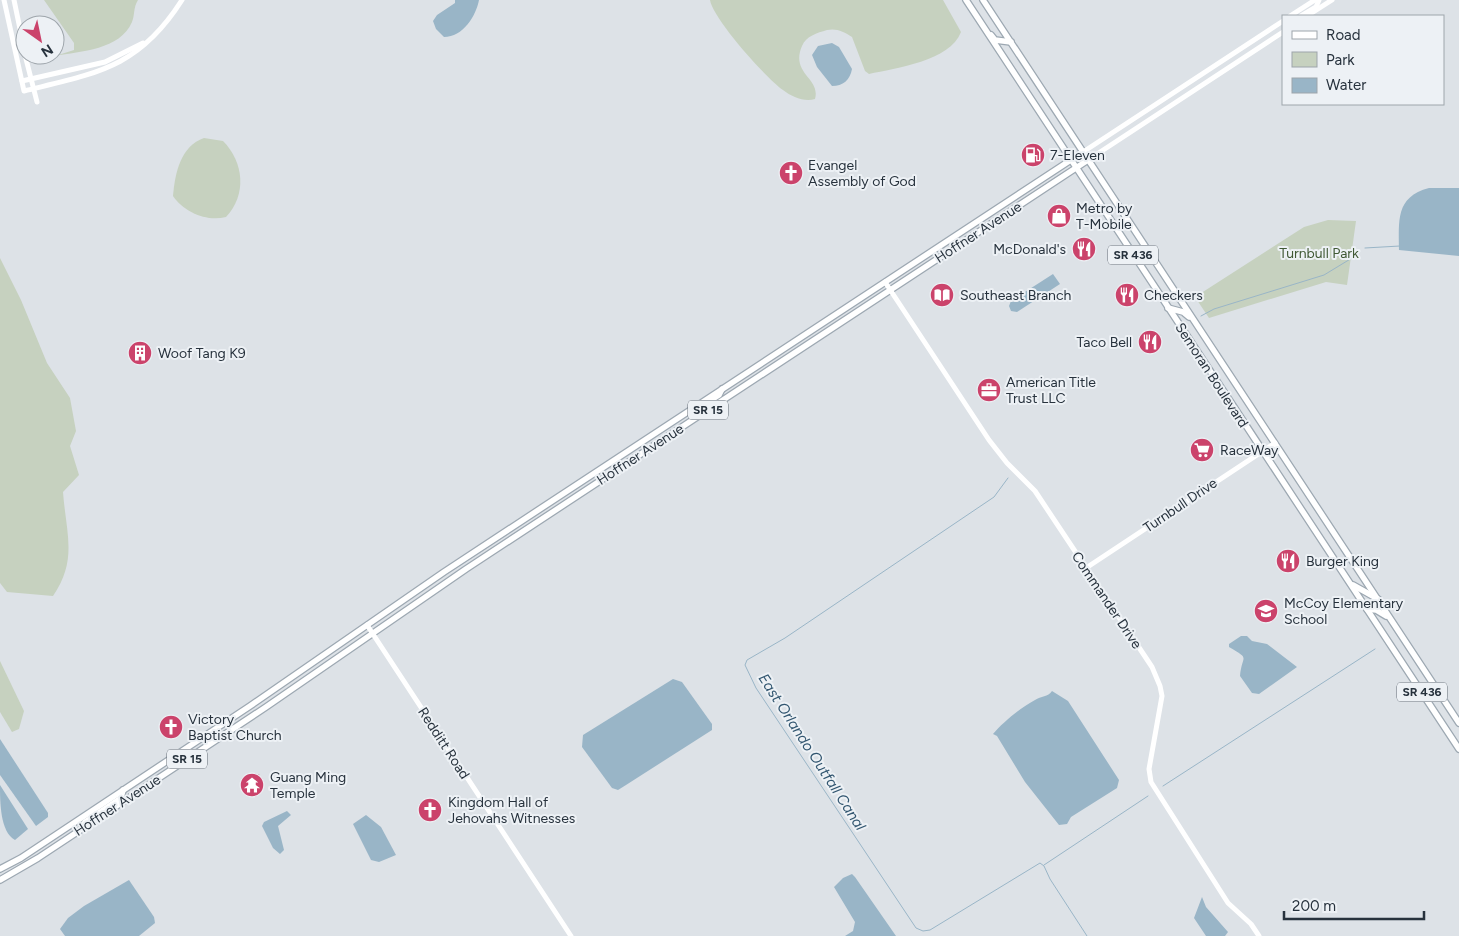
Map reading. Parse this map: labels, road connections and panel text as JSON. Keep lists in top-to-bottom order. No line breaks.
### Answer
{"streets":{"main road":["Hoffner Avenue","SR 436","Semoran Boulevard","SR 15"],"street":["Turnbull Drive","Commander Drive","Redditt Road"]},"crossings":[["Hoffner Avenue","Semoran Boulevard"],["Hoffner Avenue","Commander Drive"],["Hoffner Avenue","Redditt Road"],["Semoran Boulevard","Turnbull Drive"],["Turnbull Drive","Commander Drive"]],"water":["East Orlando Outfall Canal"],"parks":["Turnbull Park"],"places":{"fuel station":["7-Eleven"],"church":["Evangel Assembly of God","Victory Baptist Church","Kingdom Hall of Jehovahs Witnesses"],"shop":["Metro by T-Mobile"],"restaurant":["McDonald's","Checkers","Taco Bell","Burger King"],"library":["Southeast Branch"],"building":["Woof Tang K9"],"office":["American Title Trust LLC"],"supermarket":["RaceWay"],"school or university":["McCoy Elementary School"],"temple":["Guang Ming Temple"]},"legend":["Road","Park","Water"],"scale_bar":"200 m","north":"bottom right"}
